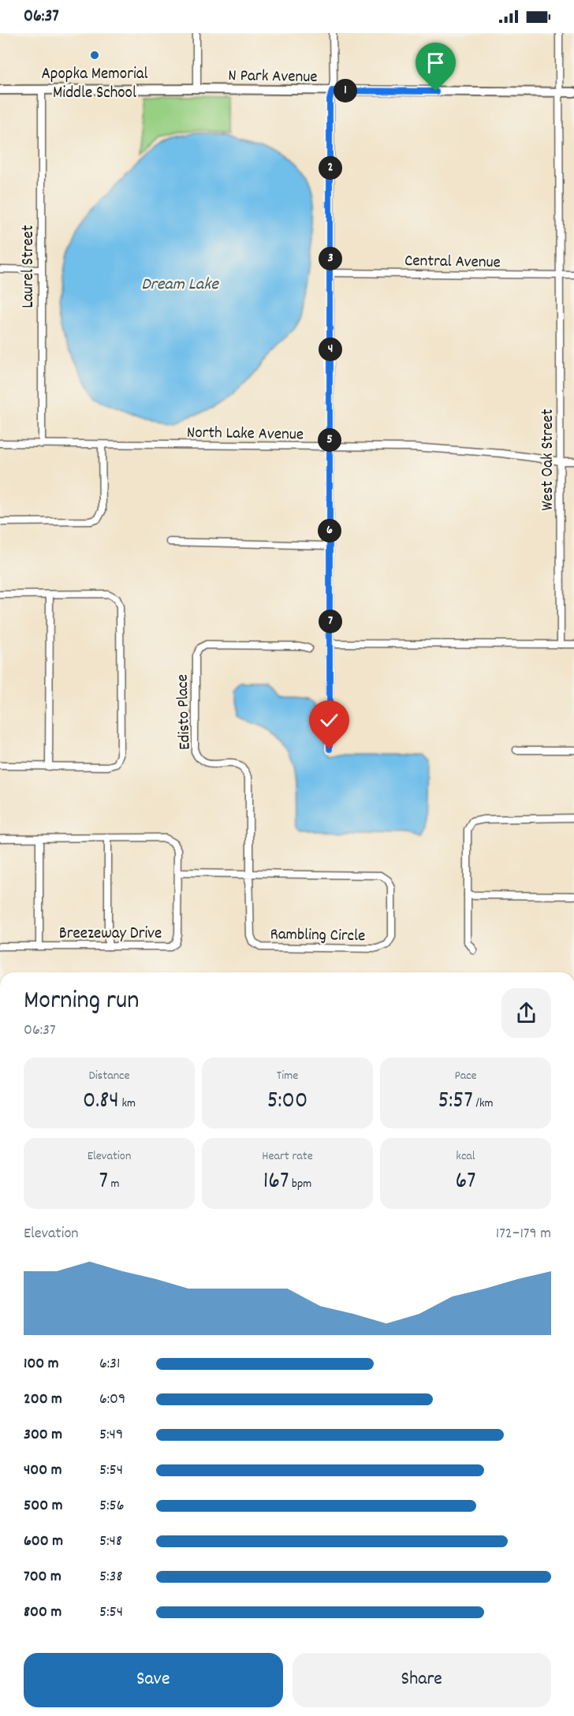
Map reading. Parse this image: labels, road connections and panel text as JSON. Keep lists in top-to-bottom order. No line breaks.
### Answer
{"streets":{"main road":["N Park Avenue"],"street":["Central Avenue","Laurel Street","North Lake Avenue","West Oak Street","Edisto Place","Breezeway Drive","Rambling Circle"]},"crossings":[["N Park Avenue","Laurel Street"],["N Park Avenue","West Oak Street"],["Central Avenue","West Oak Street"],["Laurel Street","North Lake Avenue"],["North Lake Avenue","West Oak Street"],["Edisto Place","Rambling Circle"],["Breezeway Drive","Rambling Circle"]],"water":["Dream Lake"],"places":["Apopka Memorial Middle School"],"page":{"status":"06:37","pins":["1","2","3","4","5","6","7"],"heading":["Morning run","06:37"],"stats":[["Distance","0.84 km"],["Time","5:00"],["Pace","5:57 /km"],["Elevation","7 m"],["Heart rate","167 bpm"],["kcal","67"]],"chart":["Elevation","172–179 m"],"list":[{"name":"100 m","note":"6:31"},{"name":"200 m","note":"6:09"},{"name":"300 m","note":"5:49"},{"name":"400 m","note":"5:54"},{"name":"500 m","note":"5:56"},{"name":"600 m","note":"5:48"},{"name":"700 m","note":"5:38"},{"name":"800 m","note":"5:54"}],"buttons":["Save","Share"]}}
